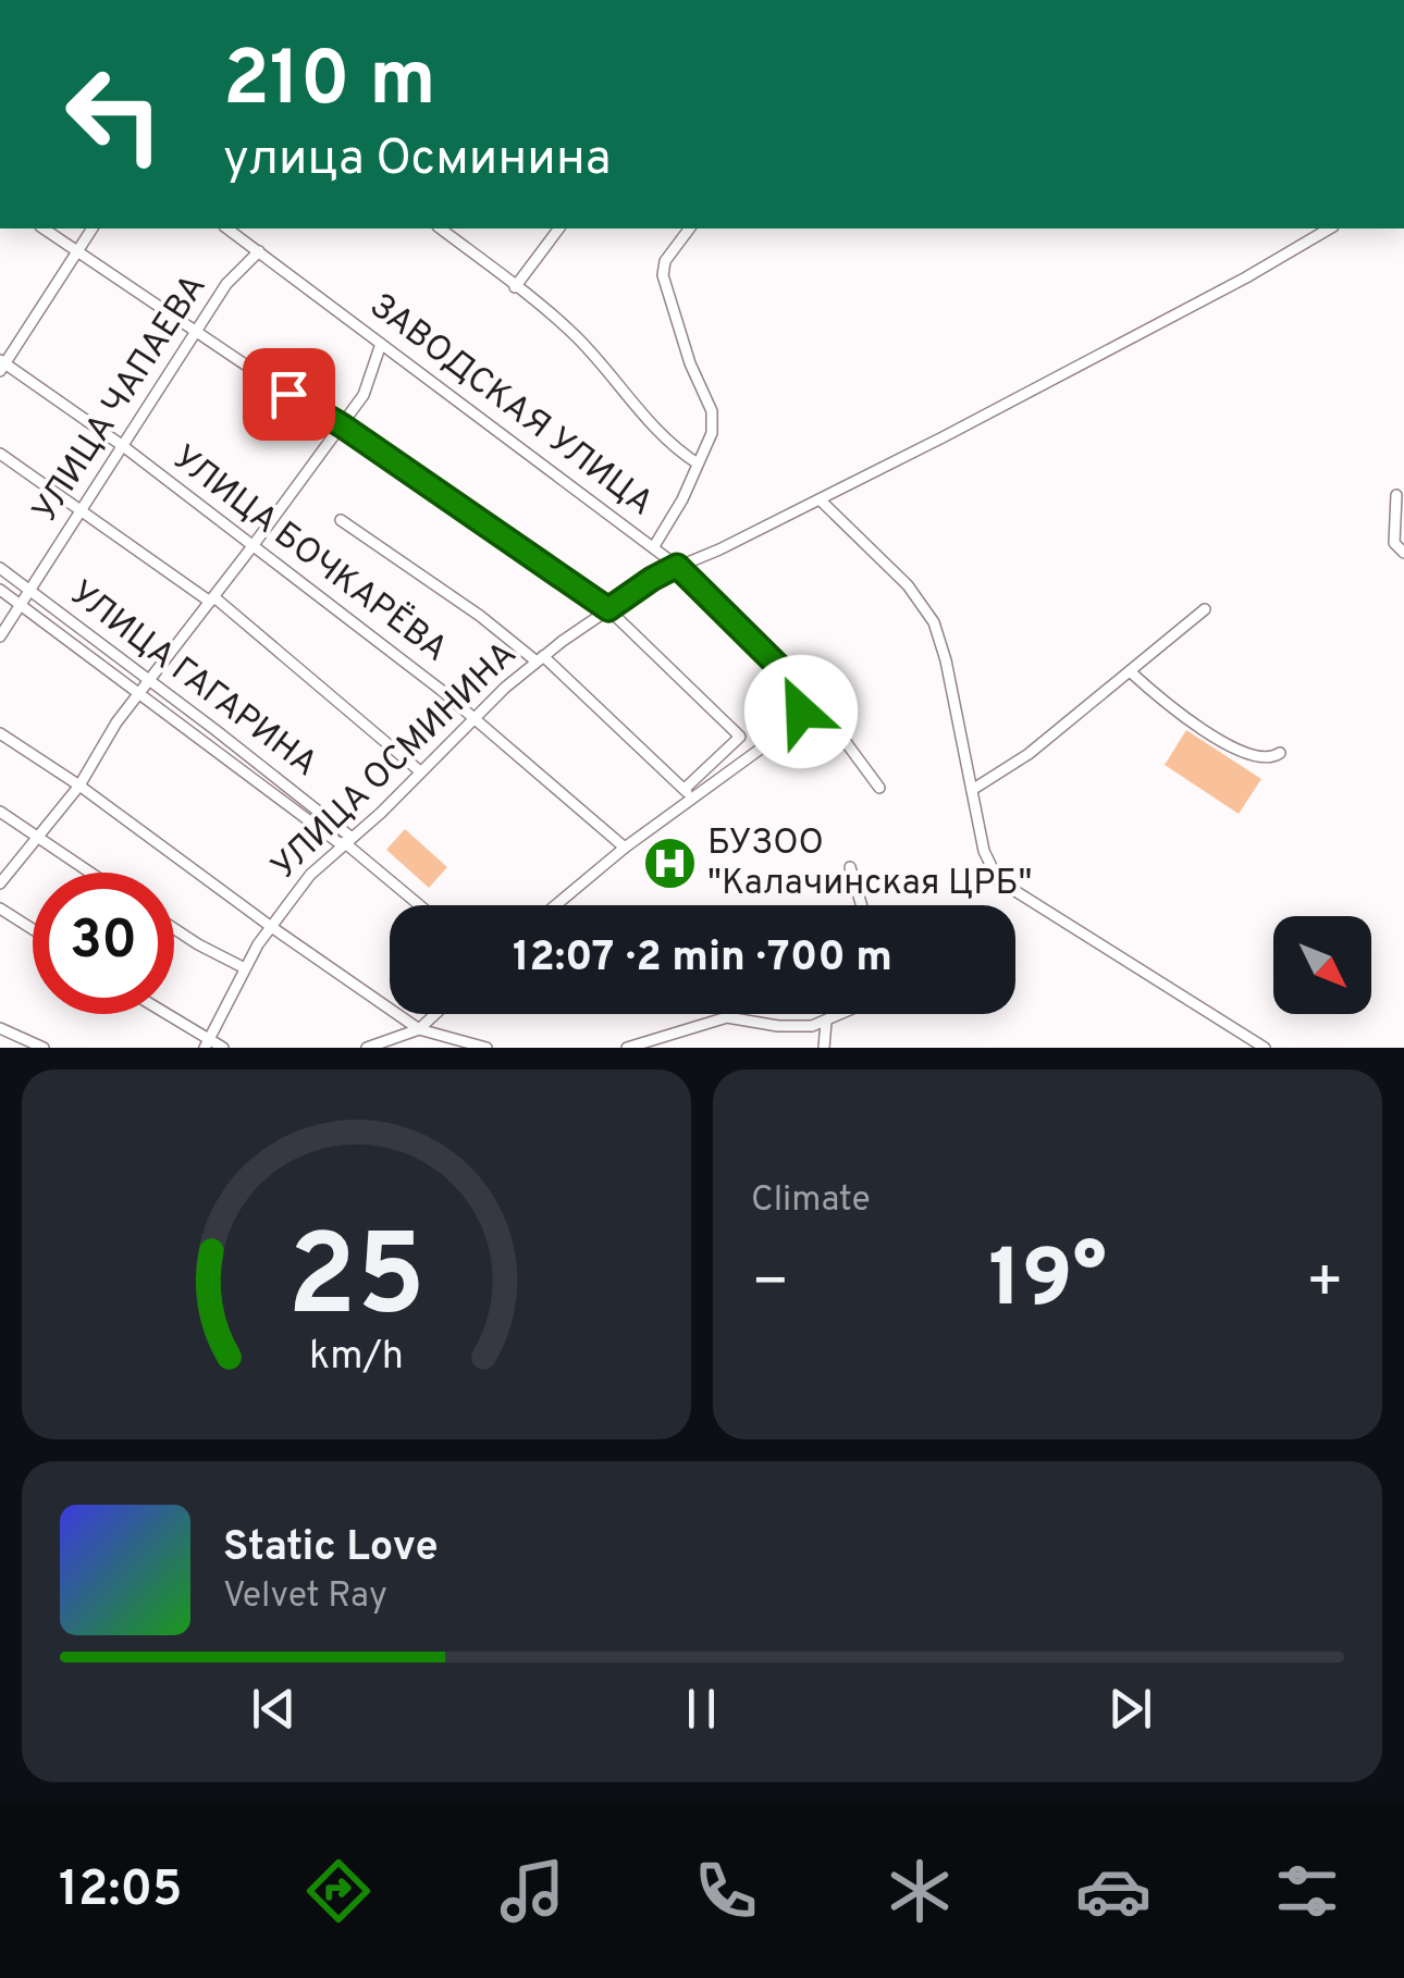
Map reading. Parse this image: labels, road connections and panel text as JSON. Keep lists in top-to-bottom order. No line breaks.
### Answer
{"streets":{"street":["УЛИЦА ЧАПАЕВА","ЗАВОДСКАЯ УЛИЦА","УЛИЦА БОЧКАРЁВА","УЛИЦА ГАГАРИНА","УЛИЦА ОСМИНИНА"]},"crossings":[["УЛИЦА ЧАПАЕВА","ЗАВОДСКАЯ УЛИЦА"],["УЛИЦА ЧАПАЕВА","УЛИЦА БОЧКАРЁВА"],["УЛИЦА ЧАПАЕВА","УЛИЦА ГАГАРИНА"],["ЗАВОДСКАЯ УЛИЦА","УЛИЦА ОСМИНИНА"],["УЛИЦА БОЧКАРЁВА","УЛИЦА ОСМИНИНА"],["УЛИЦА ГАГАРИНА","УЛИЦА ОСМИНИНА"]],"places":{"hospital":["БУЗОО \"Калачинская ЦРБ\""]},"north":"bottom right","page":{"turn":["210 m","улица Осминина"],"limit":"30","trip":"12:07 · 2 min · 700 m","tile":"Climate","heat":["−","19°","+"],"song":["Static Love","Velvet Ray"],"tabs":"12:05","gauge":["25","km/h"]}}
